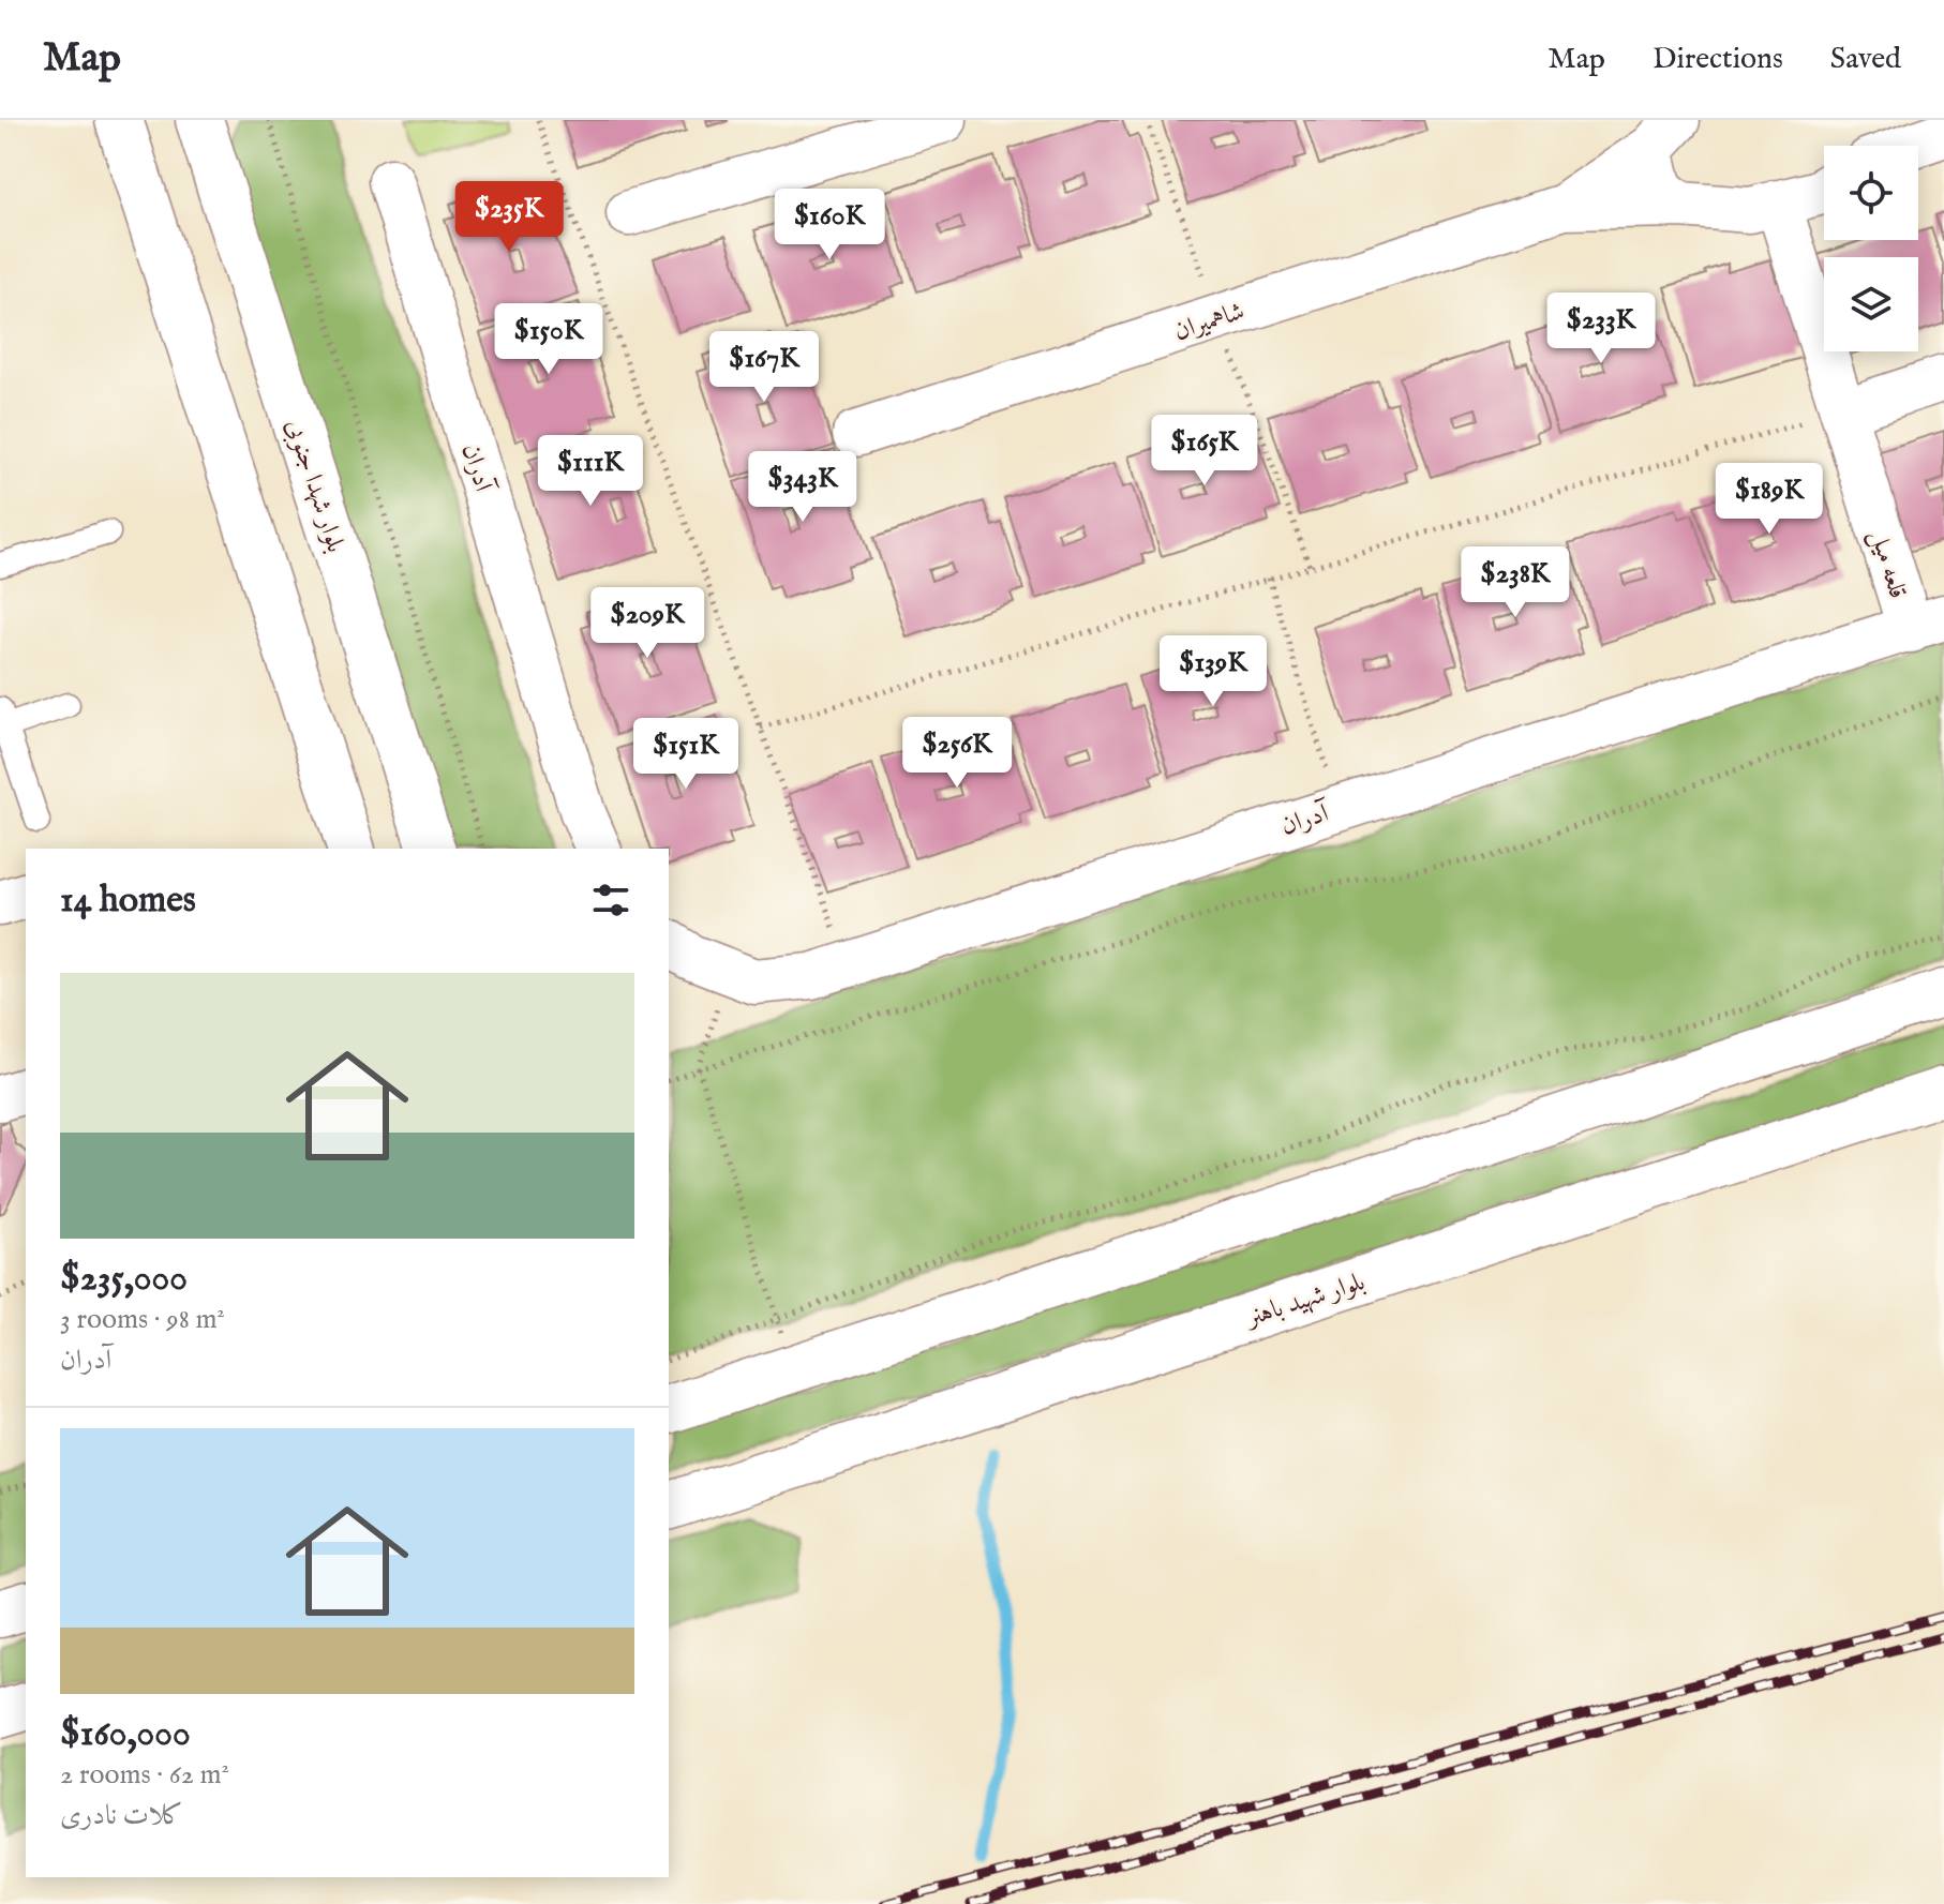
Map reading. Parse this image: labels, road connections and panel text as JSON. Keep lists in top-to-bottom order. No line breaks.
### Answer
{"streets":{"main road":["بلوار شهدا جنوبی","بلوار شهید باهنر"],"street":["شاهمیران","آدران","قلعه میل"]},"crossings":[["آدران","قلعه میل"]],"page":{"header":"Map","nav":["Map","Directions","Saved"],"price":["$235K","$160K","$233K","$150K","$167K","$165K","$111K","$343K","$189K","$238K","$209K","$139K","$256K","$151K"],"heading":"14 homes","list":[{"name":"$235,000","note":"3 rooms · 98 m² · آدران"},{"name":"$160,000","note":"2 rooms · 62 m² · کلات نادری"}]}}
